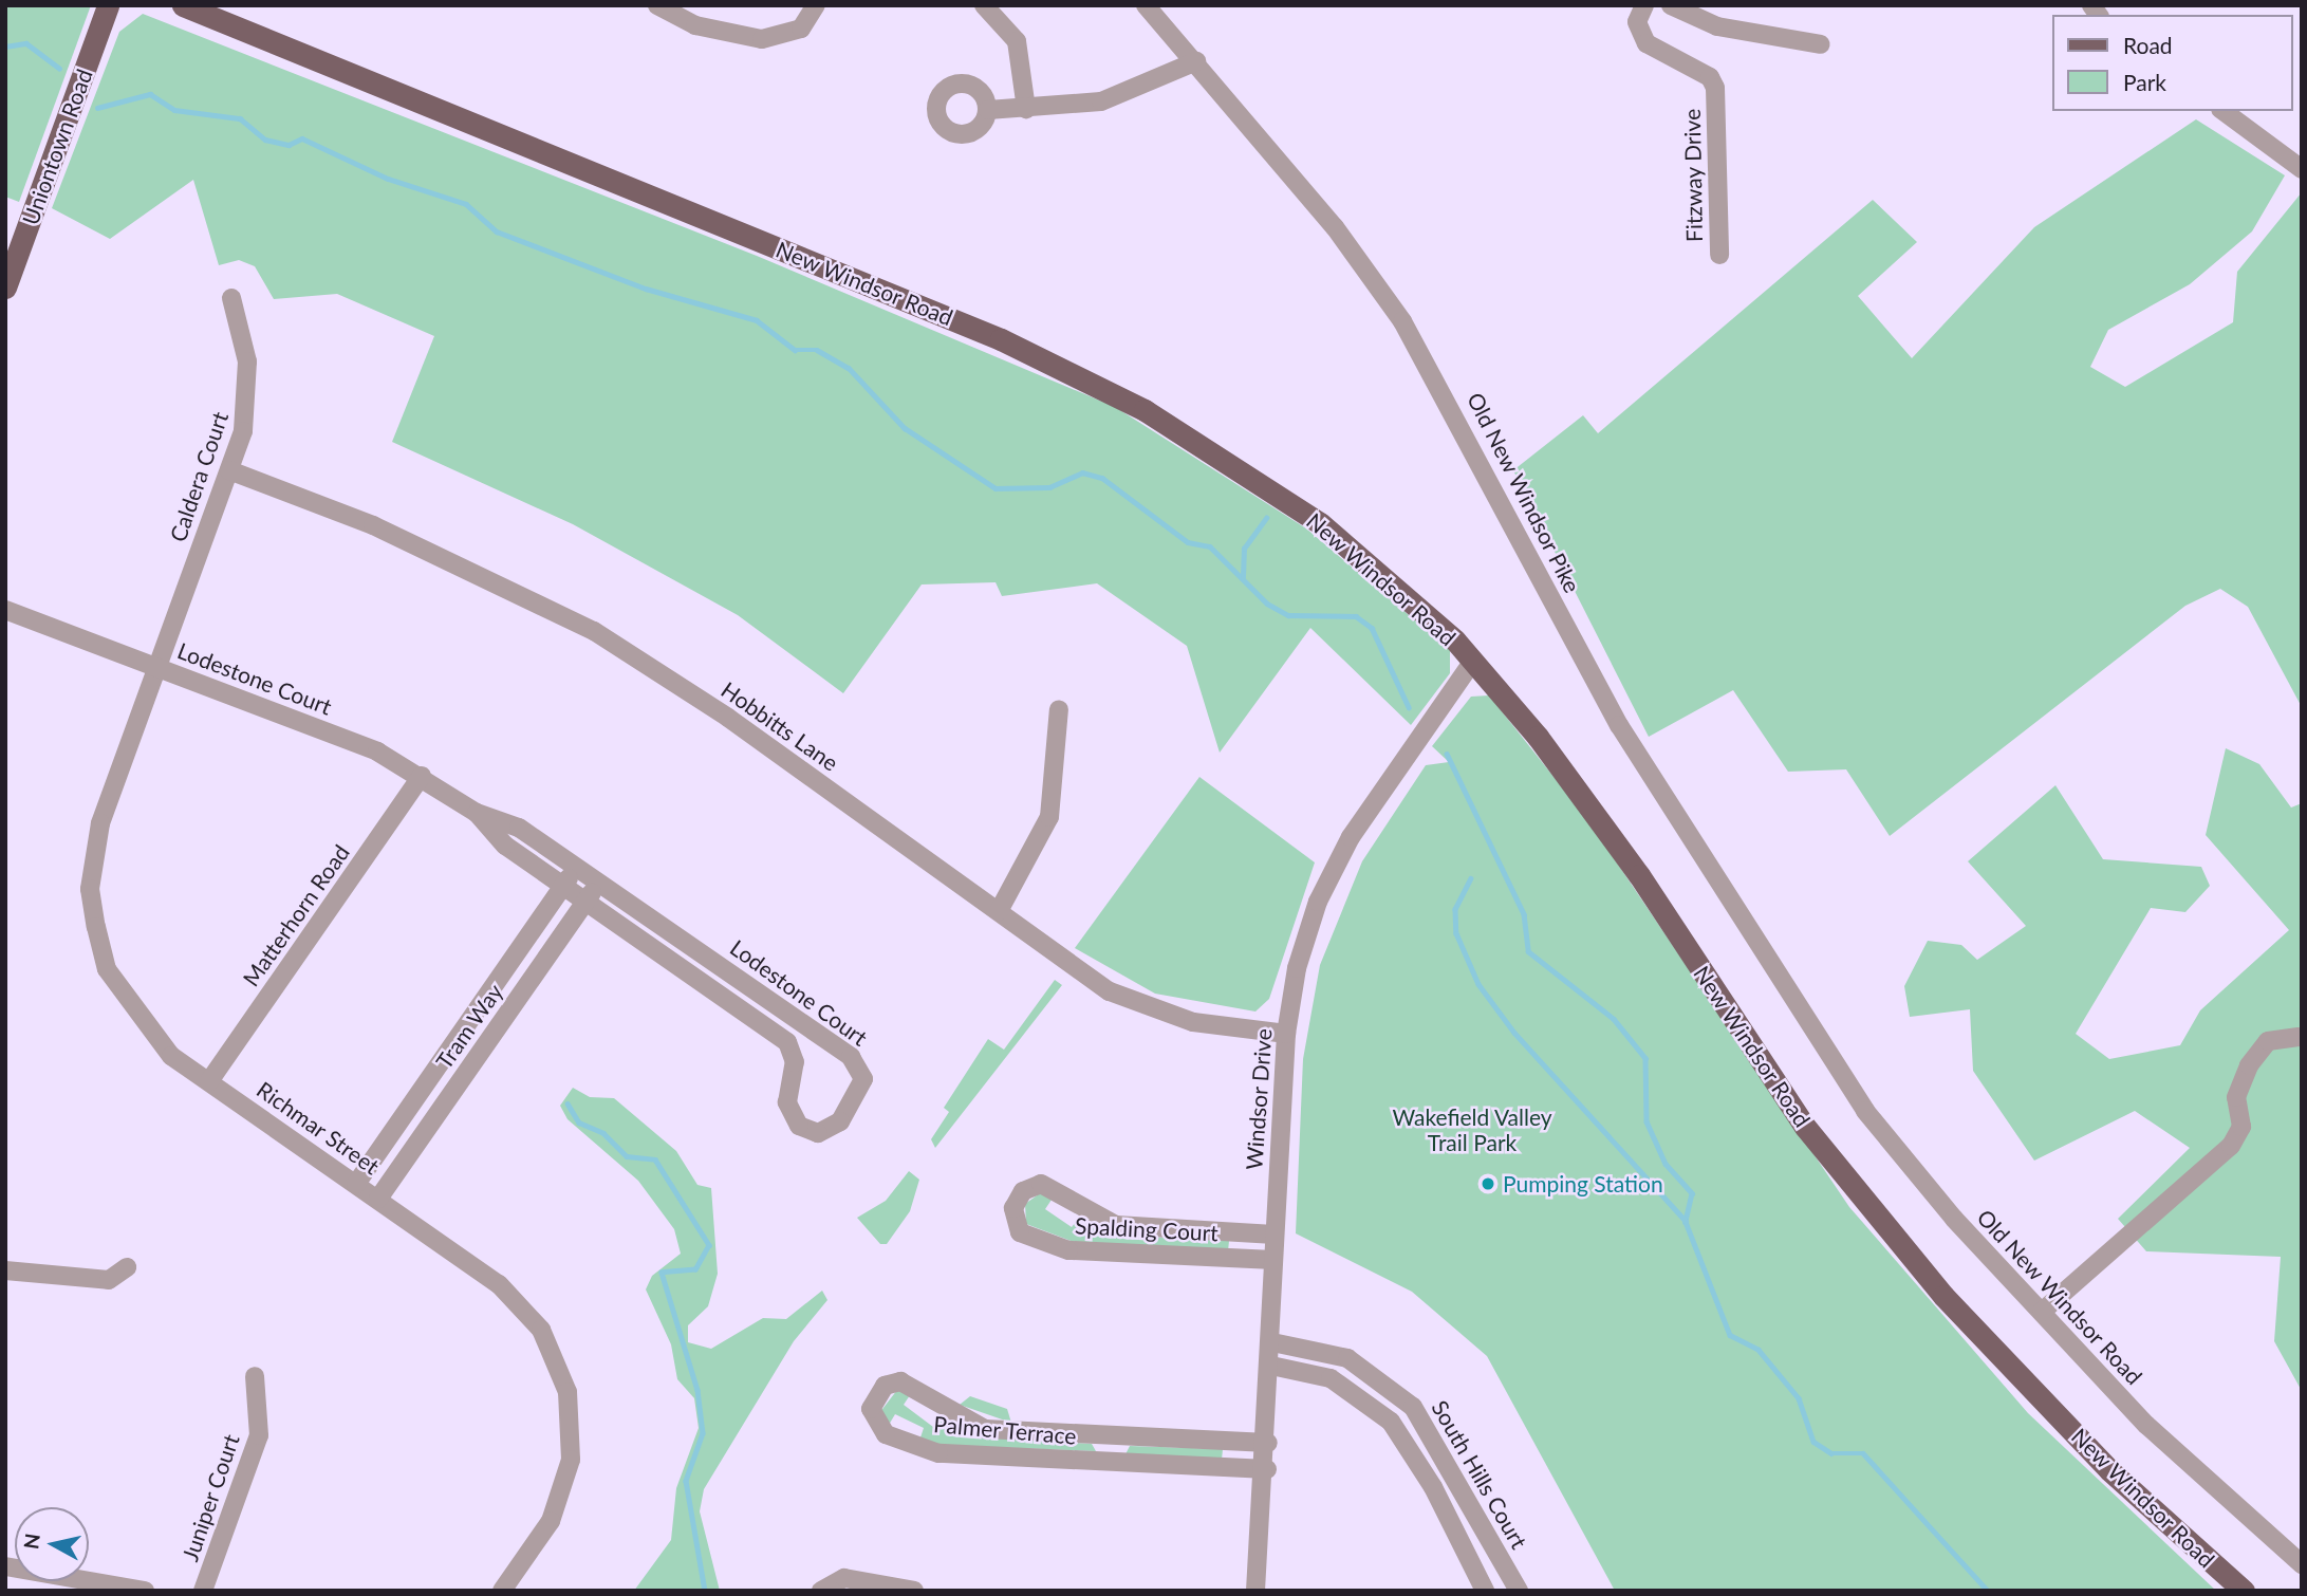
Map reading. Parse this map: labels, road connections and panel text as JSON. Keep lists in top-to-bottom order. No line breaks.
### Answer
{"streets":{"main road":["Uniontown Road","New Windsor Road"],"street":["Fitzway Drive","Caldera Court","Old New Windsor Pike","Lodestone Court","Hobbitts Lane","Matterhorn Road","Tram Way","Windsor Drive","Richmar Street","Spalding Court","Old New Windsor Road","Palmer Terrace","South Hills Court","Juniper Court"]},"crossings":[["New Windsor Road","Windsor Drive"],["Caldera Court","Lodestone Court"],["Caldera Court","Hobbitts Lane"],["Caldera Court","Richmar Street"],["Old New Windsor Pike","Old New Windsor Road"],["Lodestone Court","Matterhorn Road"],["Lodestone Court","Tram Way"],["Lodestone Court","Richmar Street"],["Hobbitts Lane","Windsor Drive"],["Matterhorn Road","Richmar Street"],["Tram Way","Richmar Street"],["Windsor Drive","Spalding Court"],["Windsor Drive","Palmer Terrace"],["Windsor Drive","South Hills Court"]],"parks":["Wakefield Valley Trail Park"],"places":["Pumping Station"],"legend":["Road","Park"],"north":"left"}
